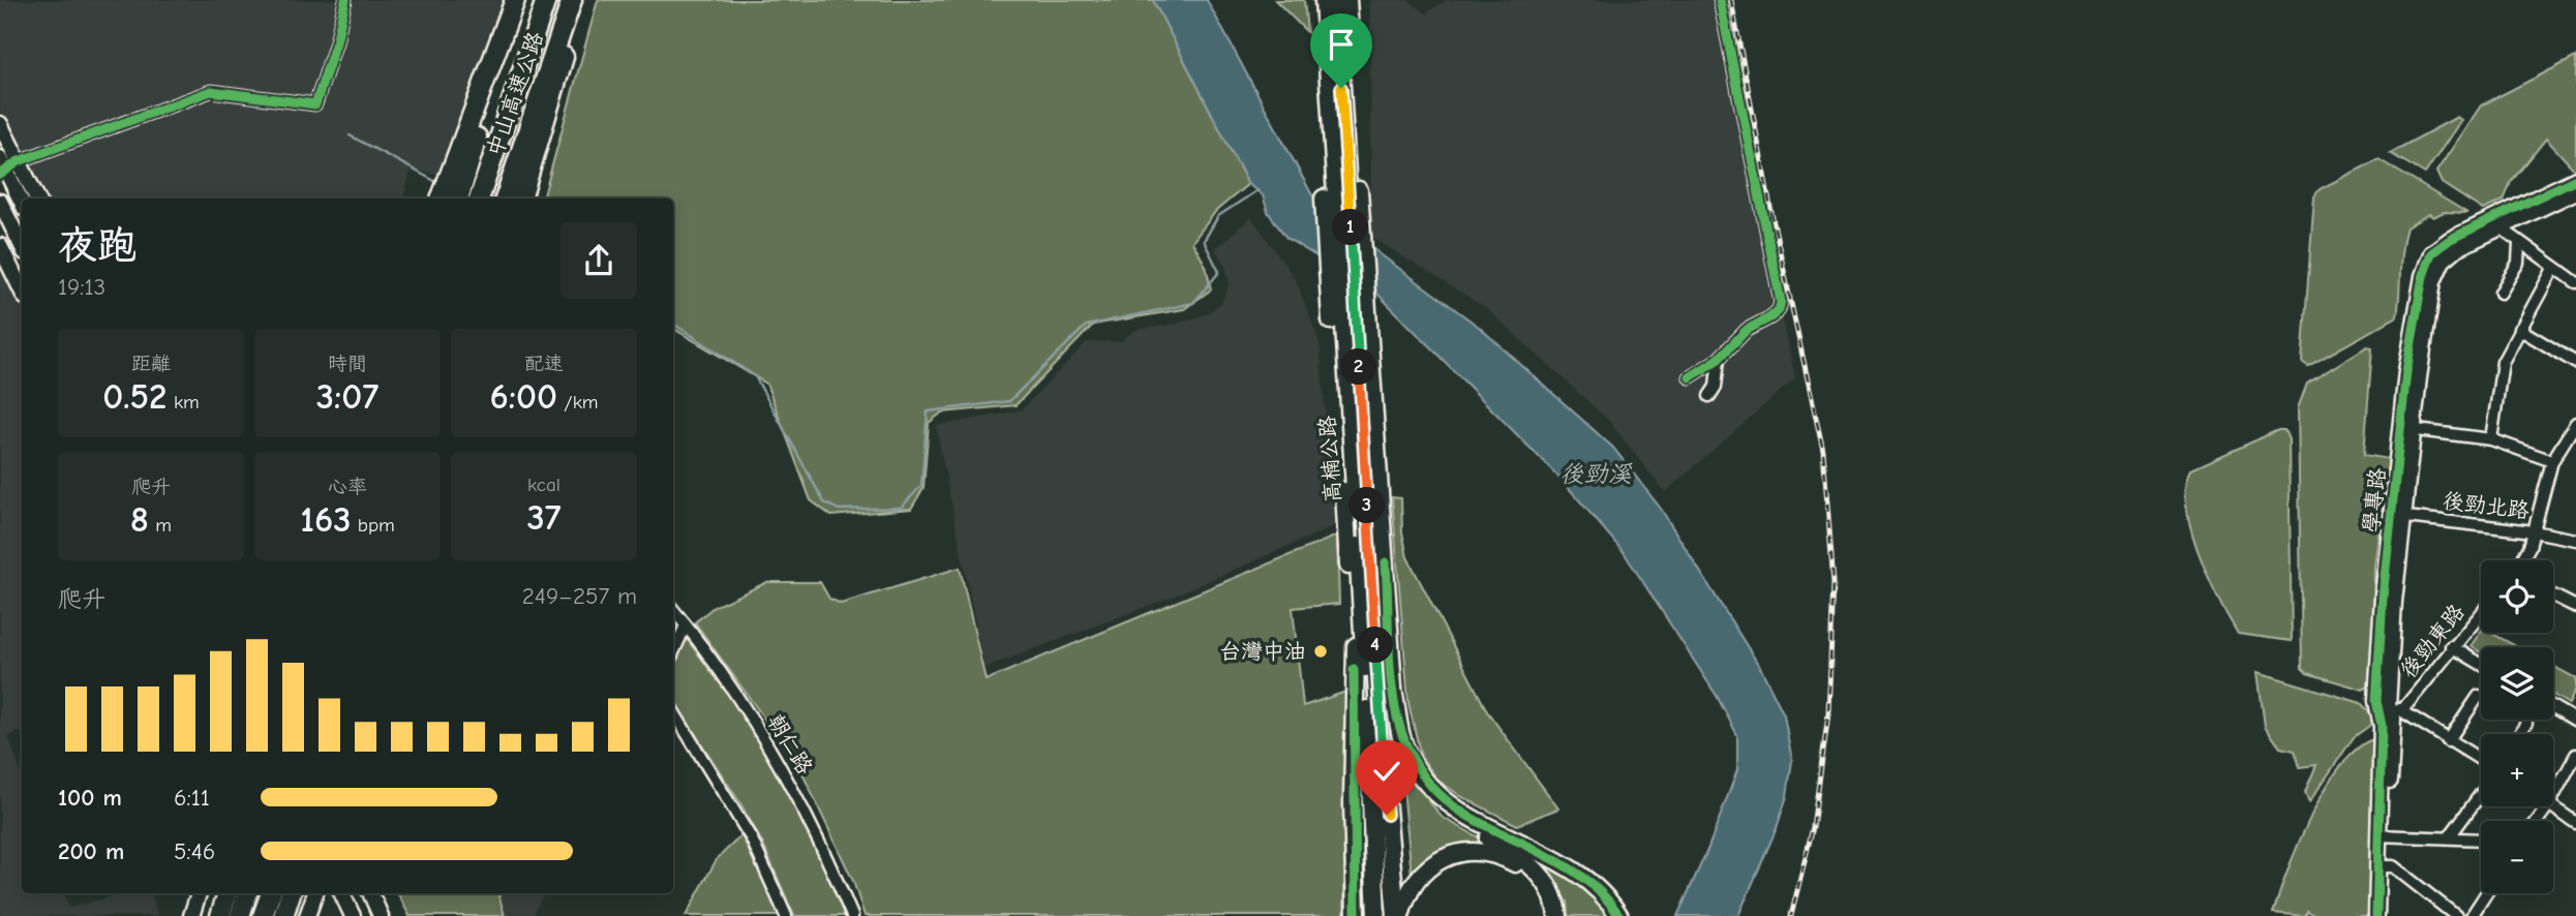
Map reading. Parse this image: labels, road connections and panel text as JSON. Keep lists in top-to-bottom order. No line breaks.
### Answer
{"streets":{"highway":["中山高速公路"],"main road":["高楠公路"],"street":["學專路","後勁北路","後勁東路","朝仁路"]},"crossings":[["學專路","後勁北路"],["學專路","後勁東路"]],"water":["後勁溪"],"places":["台灣中油"],"page":{"heading":["夜跑","19:13"],"pins":["1","2","3","4"],"stats":[["距離","0.52 km"],["時間","3:07"],["配速","6:00 /km"],["爬升","8 m"],["心率","163 bpm"],["kcal","37"]],"map_buttons":["+","−"],"chart":["爬升","249–257 m"],"list":[{"name":"100 m","note":"6:11"},{"name":"200 m","note":"5:46"}]}}
